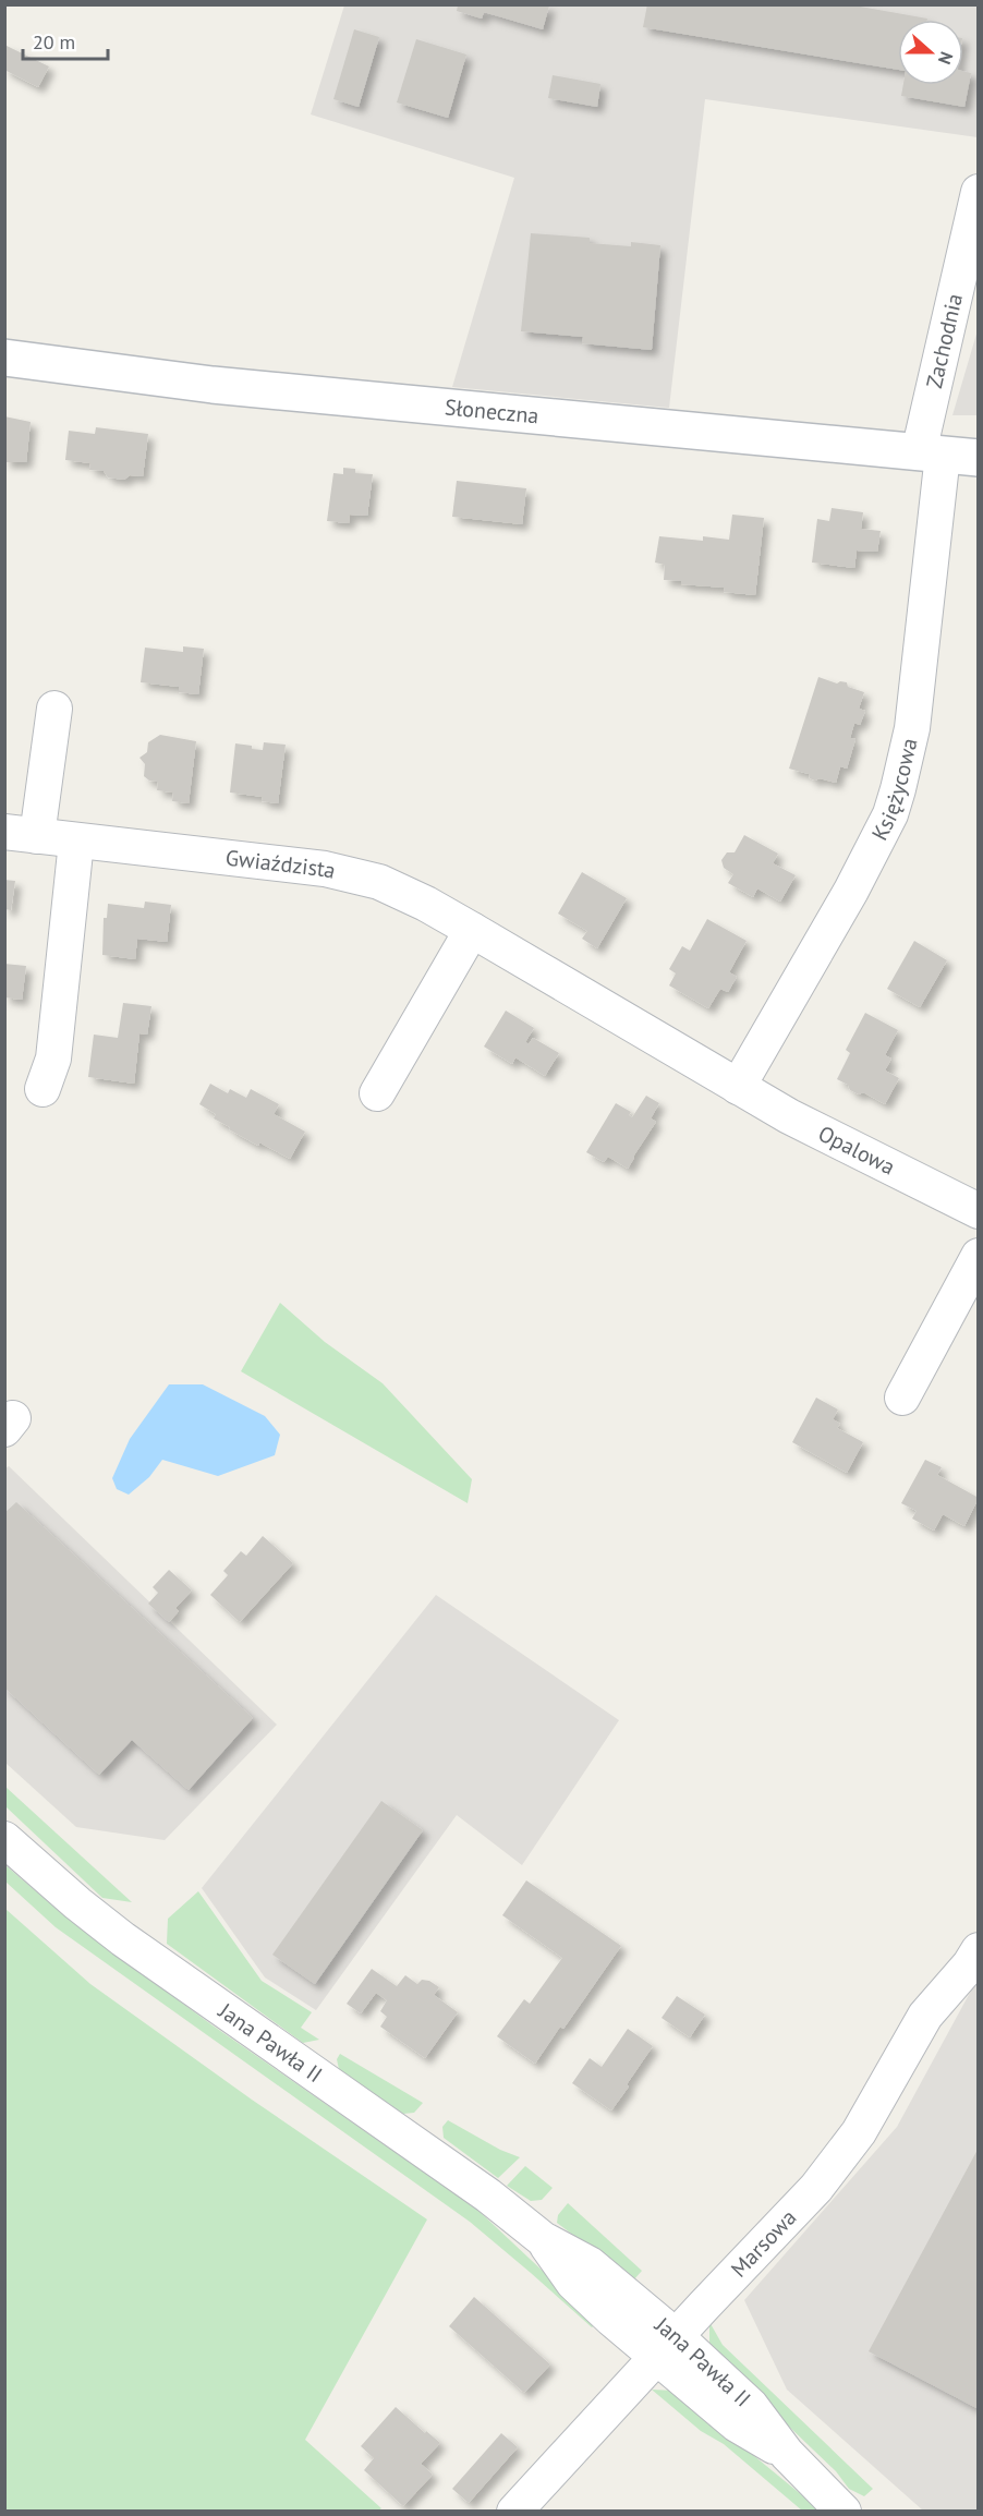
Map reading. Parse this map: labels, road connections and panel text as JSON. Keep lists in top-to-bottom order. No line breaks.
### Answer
{"streets":{"street":["Zachodnia","Słoneczna","Księżycowa","Gwiaździsta","Opalowa","Jana Pawła II","Marsowa"]},"crossings":[["Zachodnia","Słoneczna"],["Zachodnia","Księżycowa"],["Słoneczna","Księżycowa"],["Księżycowa","Gwiaździsta"],["Księżycowa","Opalowa"],["Gwiaździsta","Opalowa"],["Jana Pawła II","Marsowa"]],"scale_bar":"20 m","north":"right"}
